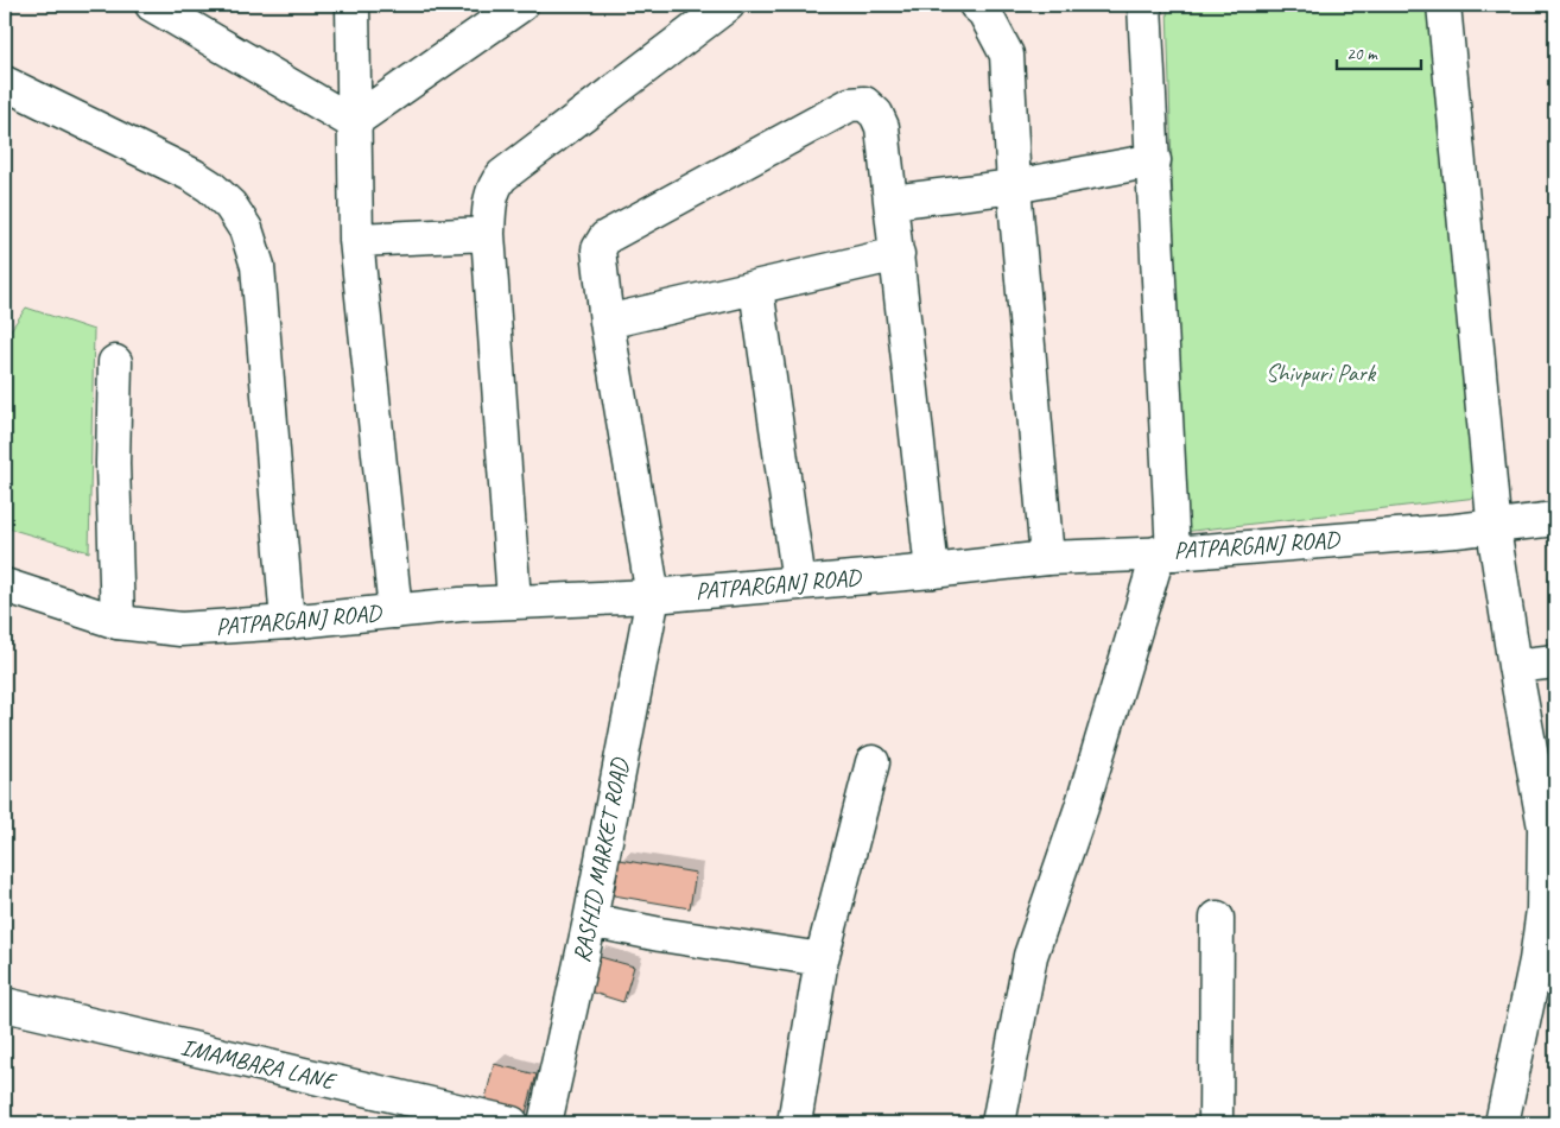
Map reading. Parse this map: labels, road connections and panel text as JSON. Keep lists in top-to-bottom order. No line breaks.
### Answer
{"streets":{"street":["PATPARGANJ ROAD","RASHID MARKET ROAD","IMAMBARA LANE"]},"crossings":[["PATPARGANJ ROAD","RASHID MARKET ROAD"]],"parks":["Shivpuri Park"],"scale_bar":"20 m"}
